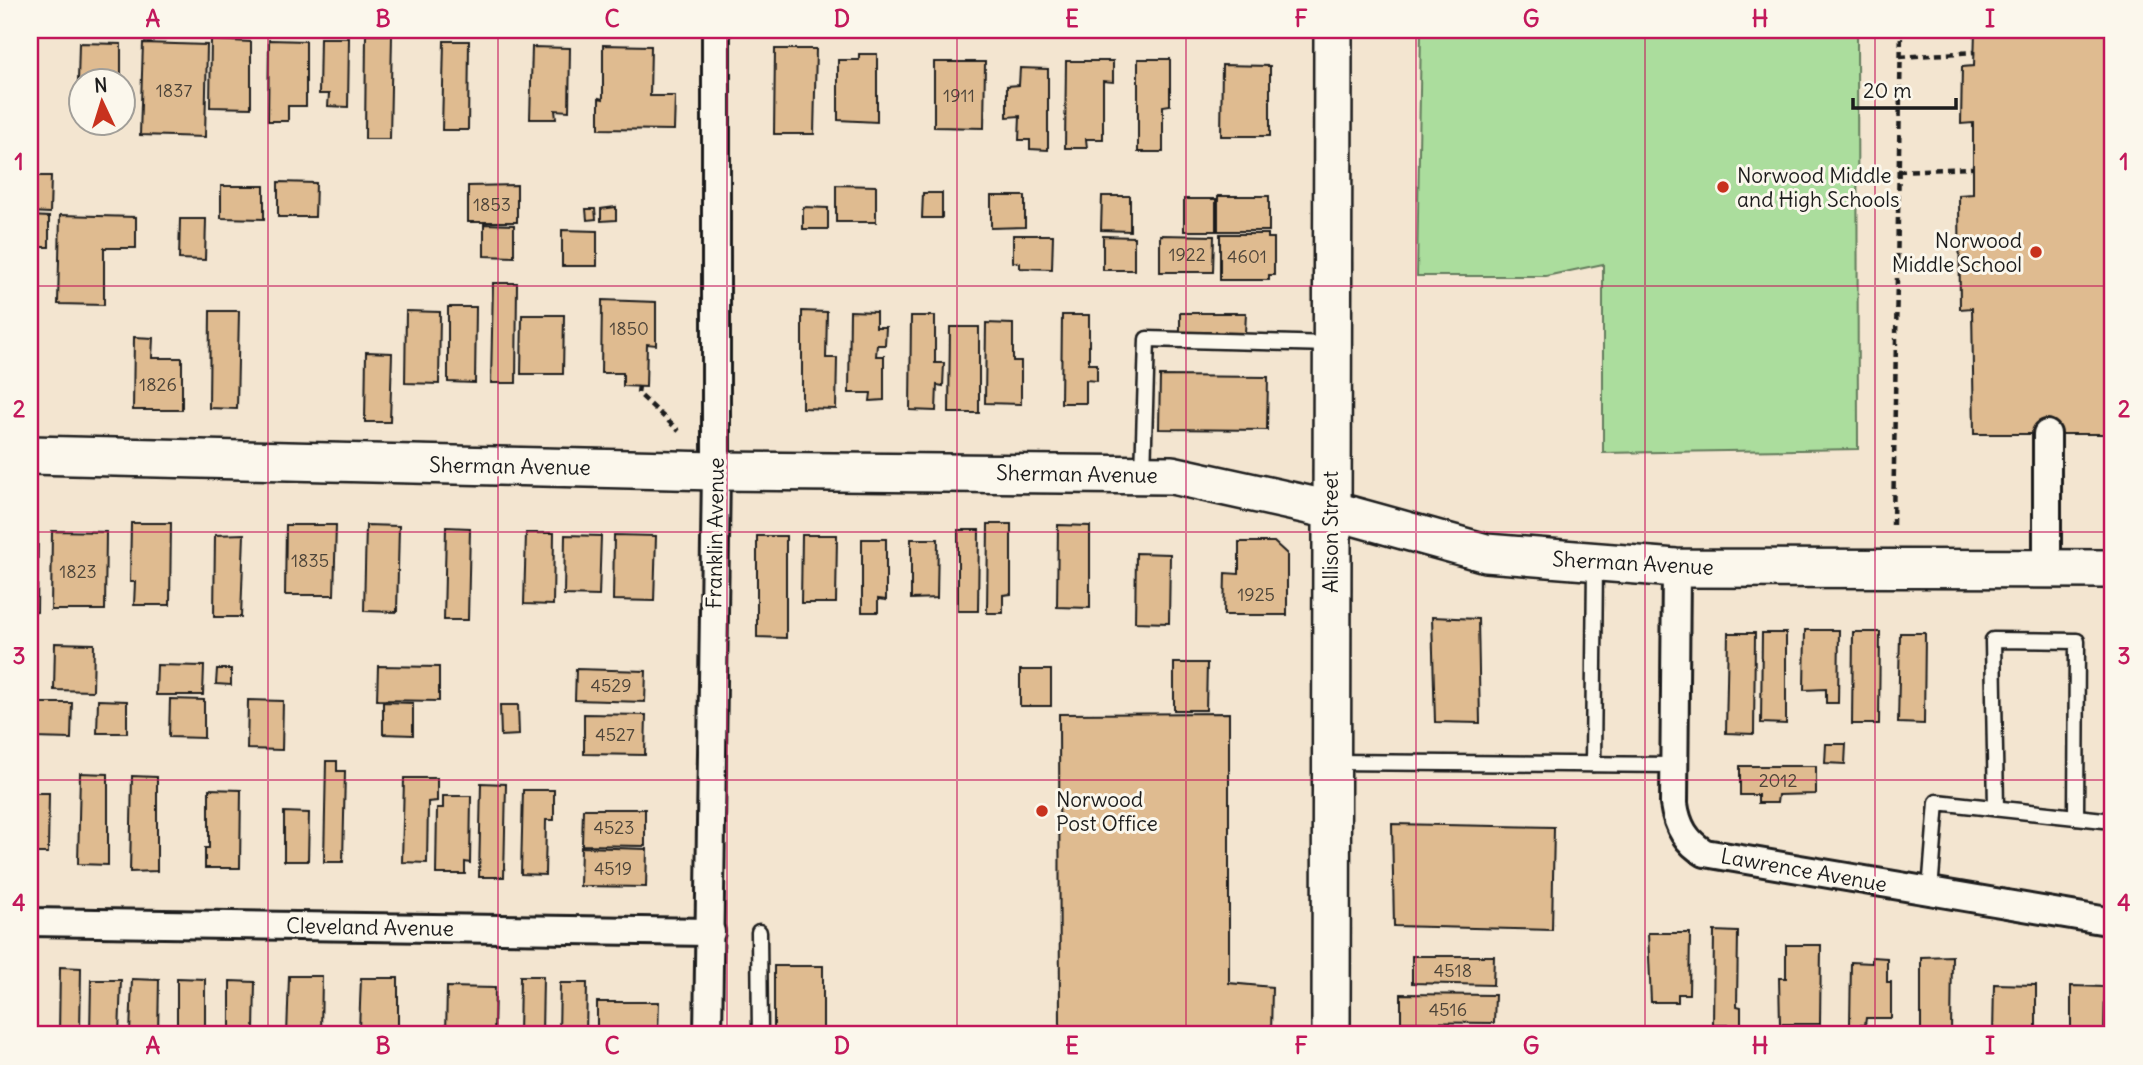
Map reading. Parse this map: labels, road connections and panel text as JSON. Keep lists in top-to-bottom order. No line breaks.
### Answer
{"streets":{"street":["Sherman Avenue","Allison Street","Franklin Avenue","Lawrence Avenue","Cleveland Avenue"]},"crossings":[["Sherman Avenue","Allison Street"],["Sherman Avenue","Franklin Avenue"],["Sherman Avenue","Lawrence Avenue"],["Franklin Avenue","Cleveland Avenue"]],"places":["Norwood Middle and High Schools","Norwood Middle School","Norwood Post Office"],"house_numbers":["1837","1911","1853","1922","4601","1850","1826","1835","1823","1925","4529","4527","2012","4523","4519","4518","4516"],"scale_bar":"20 m","north":"top","grid":{"columns":["A","B","C","D","E","F","G","H","I"],"rows":["1","2","3","4"]}}
